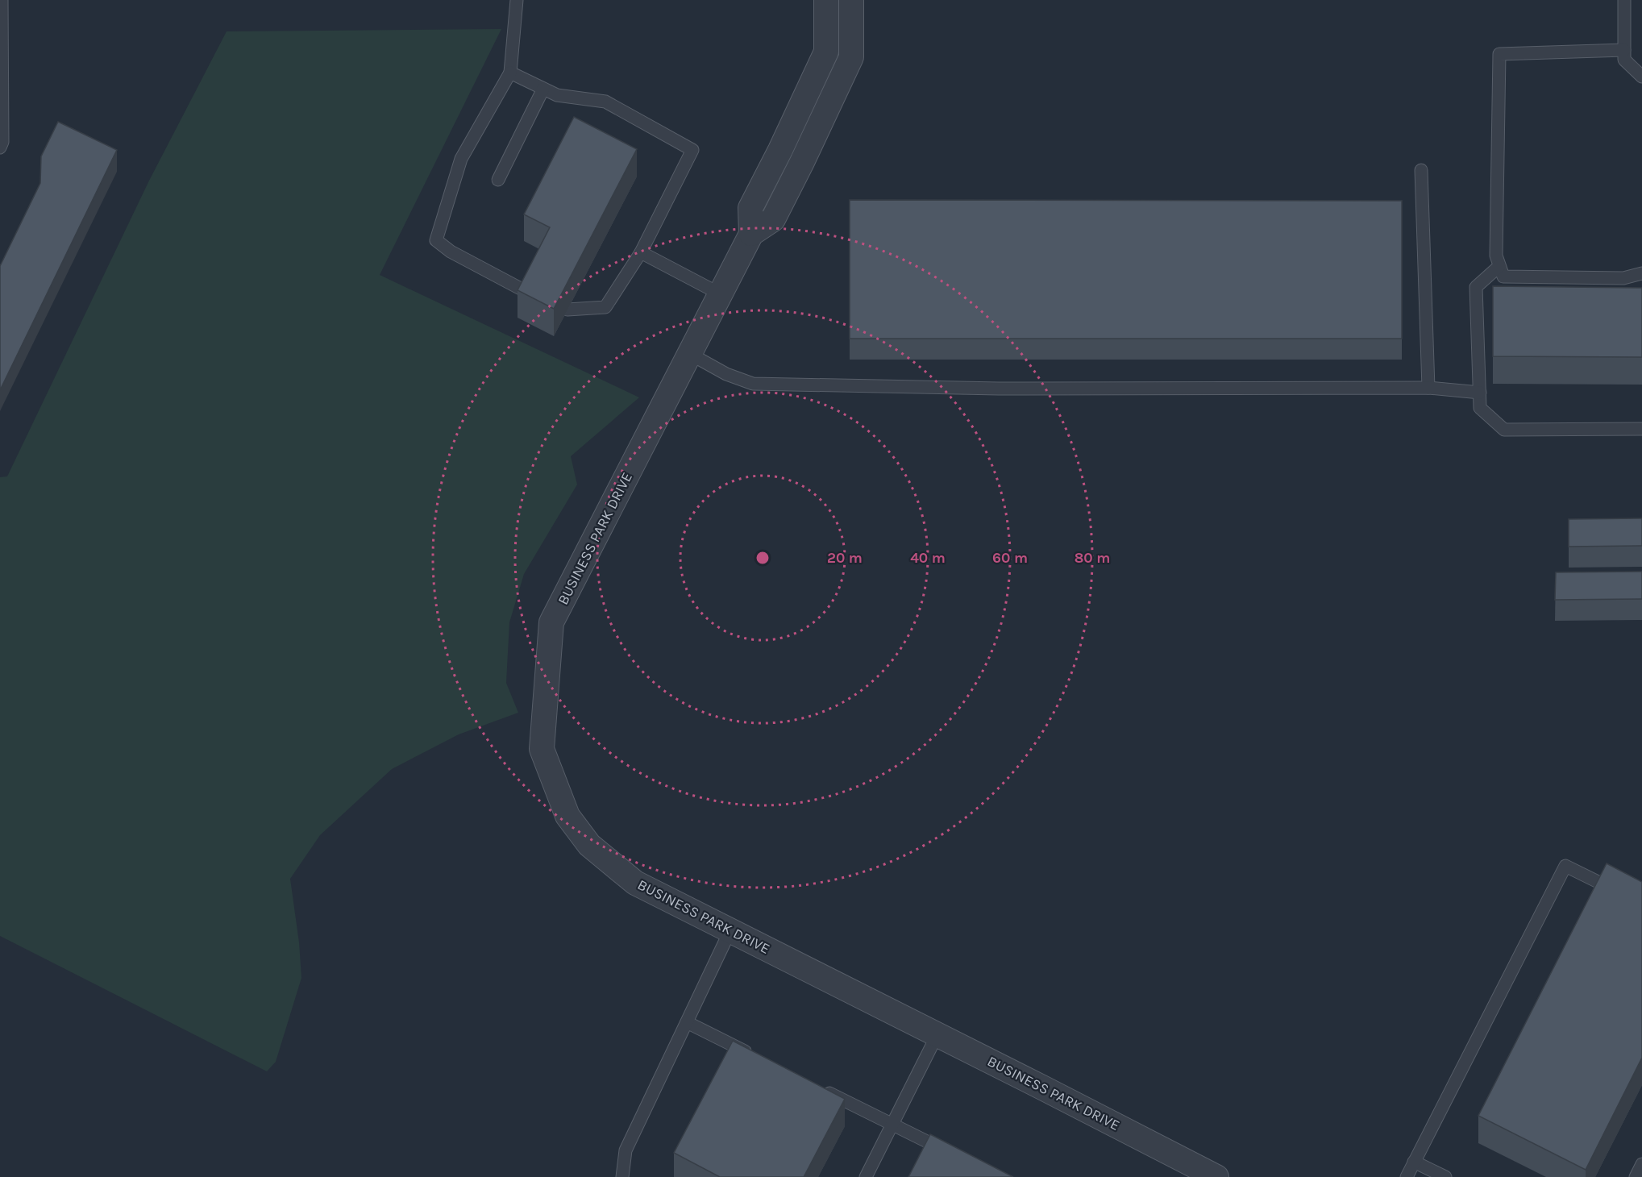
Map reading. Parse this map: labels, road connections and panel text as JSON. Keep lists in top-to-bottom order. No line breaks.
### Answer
{"streets":{"street":["BUSINESS PARK DRIVE"]},"rings":["20 m","40 m","60 m","80 m"]}
